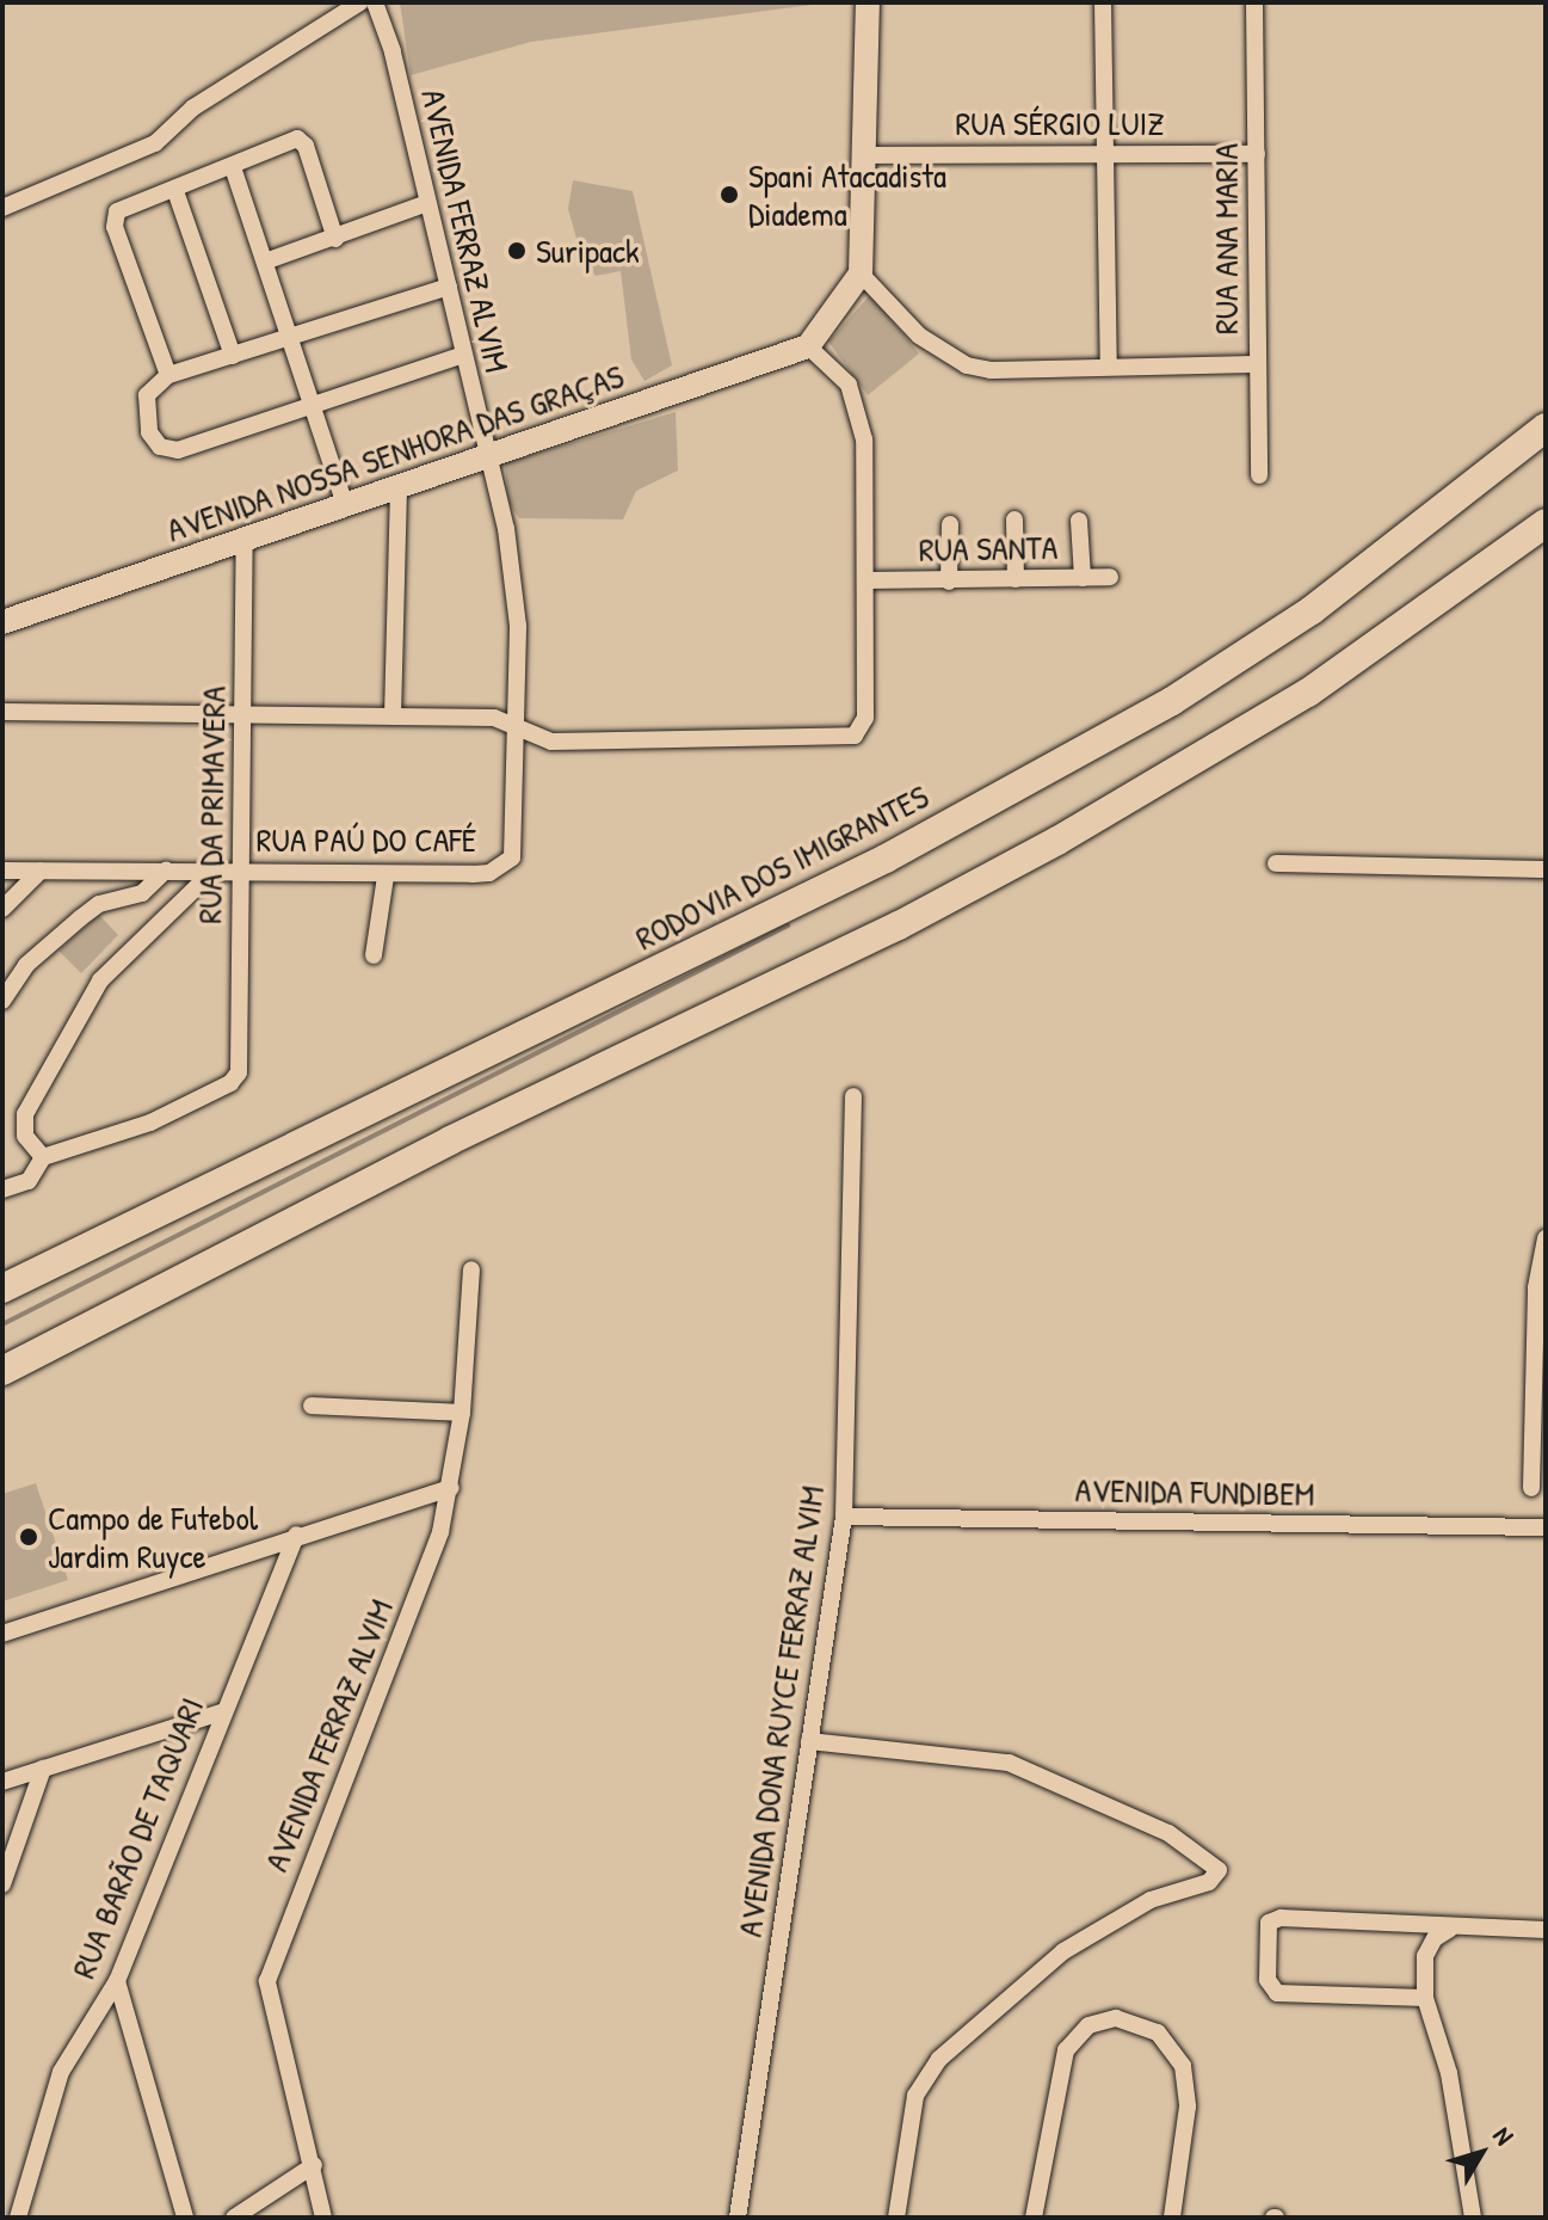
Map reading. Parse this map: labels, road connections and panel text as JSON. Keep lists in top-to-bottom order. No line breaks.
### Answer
{"streets":{"highway":["RODOVIA DOS IMIGRANTES"],"main road":["AVENIDA NOSSA SENHORA DAS GRAÇAS"],"street":["RUA SÉRGIO LUIZ","AVENIDA FERRAZ ALVIM","RUA ANA MARIA","RUA SANTA","RUA DA PRIMAVERA","RUA PAÚ DO CAFÉ","AVENIDA FUNDIBEM","AVENIDA DONA RUYCE FERRAZ ALVIM","RUA BARÃO DE TAQUARI"]},"crossings":[["RUA SÉRGIO LUIZ","RUA ANA MARIA"],["AVENIDA FERRAZ ALVIM","AVENIDA NOSSA SENHORA DAS GRAÇAS"],["AVENIDA FERRAZ ALVIM","RUA PAÚ DO CAFÉ"],["AVENIDA NOSSA SENHORA DAS GRAÇAS","RUA DA PRIMAVERA"],["RUA DA PRIMAVERA","RUA PAÚ DO CAFÉ"],["AVENIDA FUNDIBEM","AVENIDA DONA RUYCE FERRAZ ALVIM"]],"places":["Spani Atacadista Diadema","Suripack","Campo de Futebol Jardim Ruyce"],"north":"top right"}
